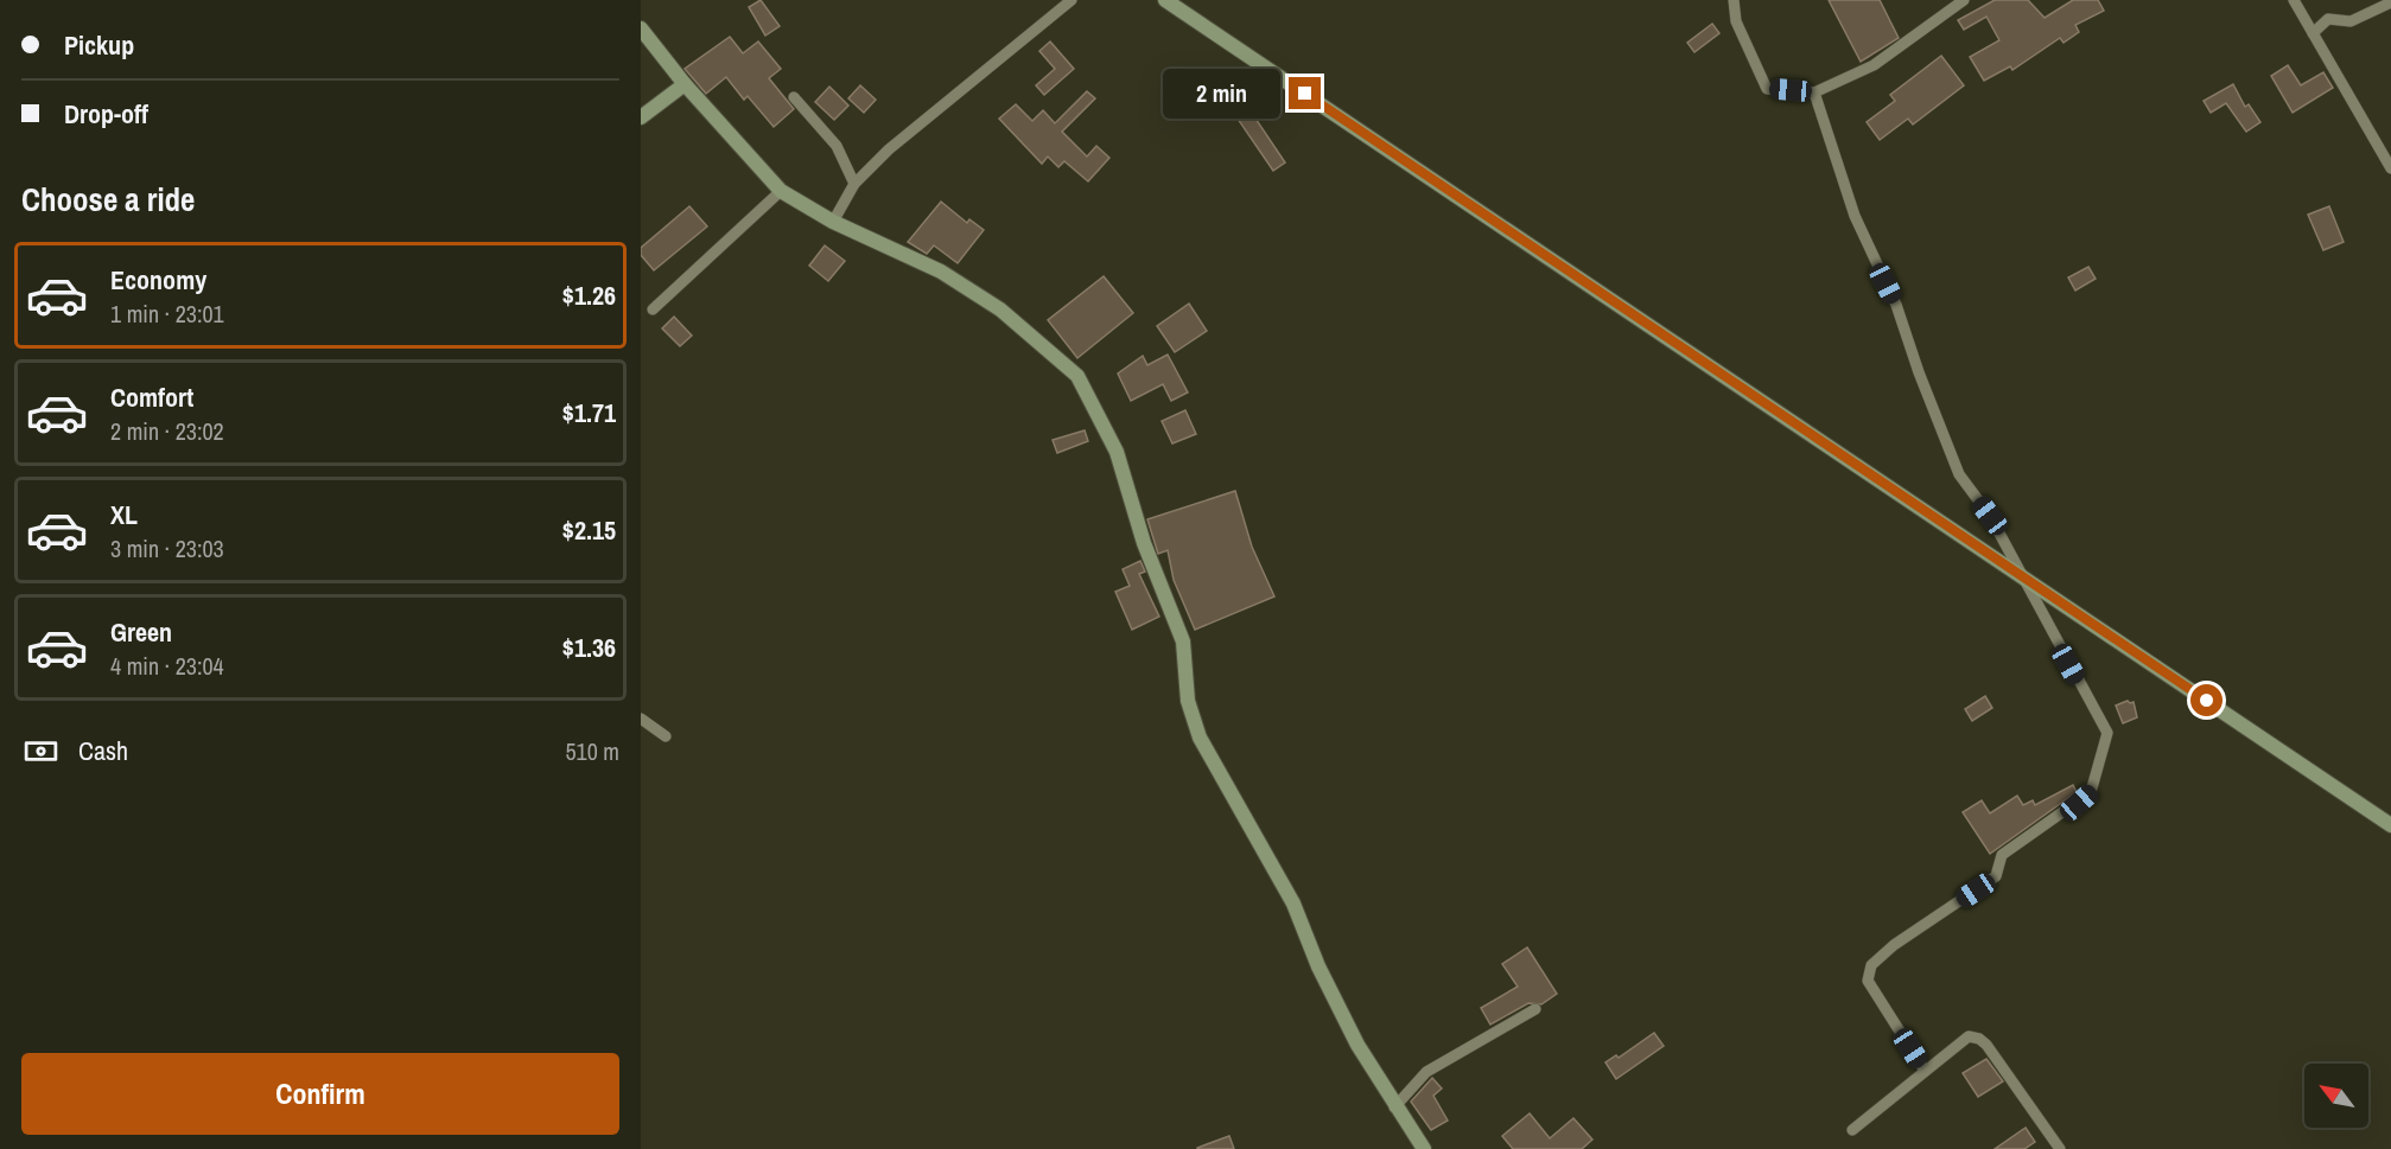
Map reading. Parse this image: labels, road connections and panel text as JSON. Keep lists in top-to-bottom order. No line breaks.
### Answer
{"north":"top left","page":{"banner":["Pickup","Drop-off"],"bubble":"2 min","heading":"Choose a ride","list":[{"name":"Economy","note":"1 min · 23:01","value":"$1.26"},{"name":"Comfort","note":"2 min · 23:02","value":"$1.71"},{"name":"XL","note":"3 min · 23:03","value":"$2.15"},{"name":"Green","note":"4 min · 23:04","value":"$1.36"}],"pay":["Cash","510 m"],"buttons":"Confirm"}}
